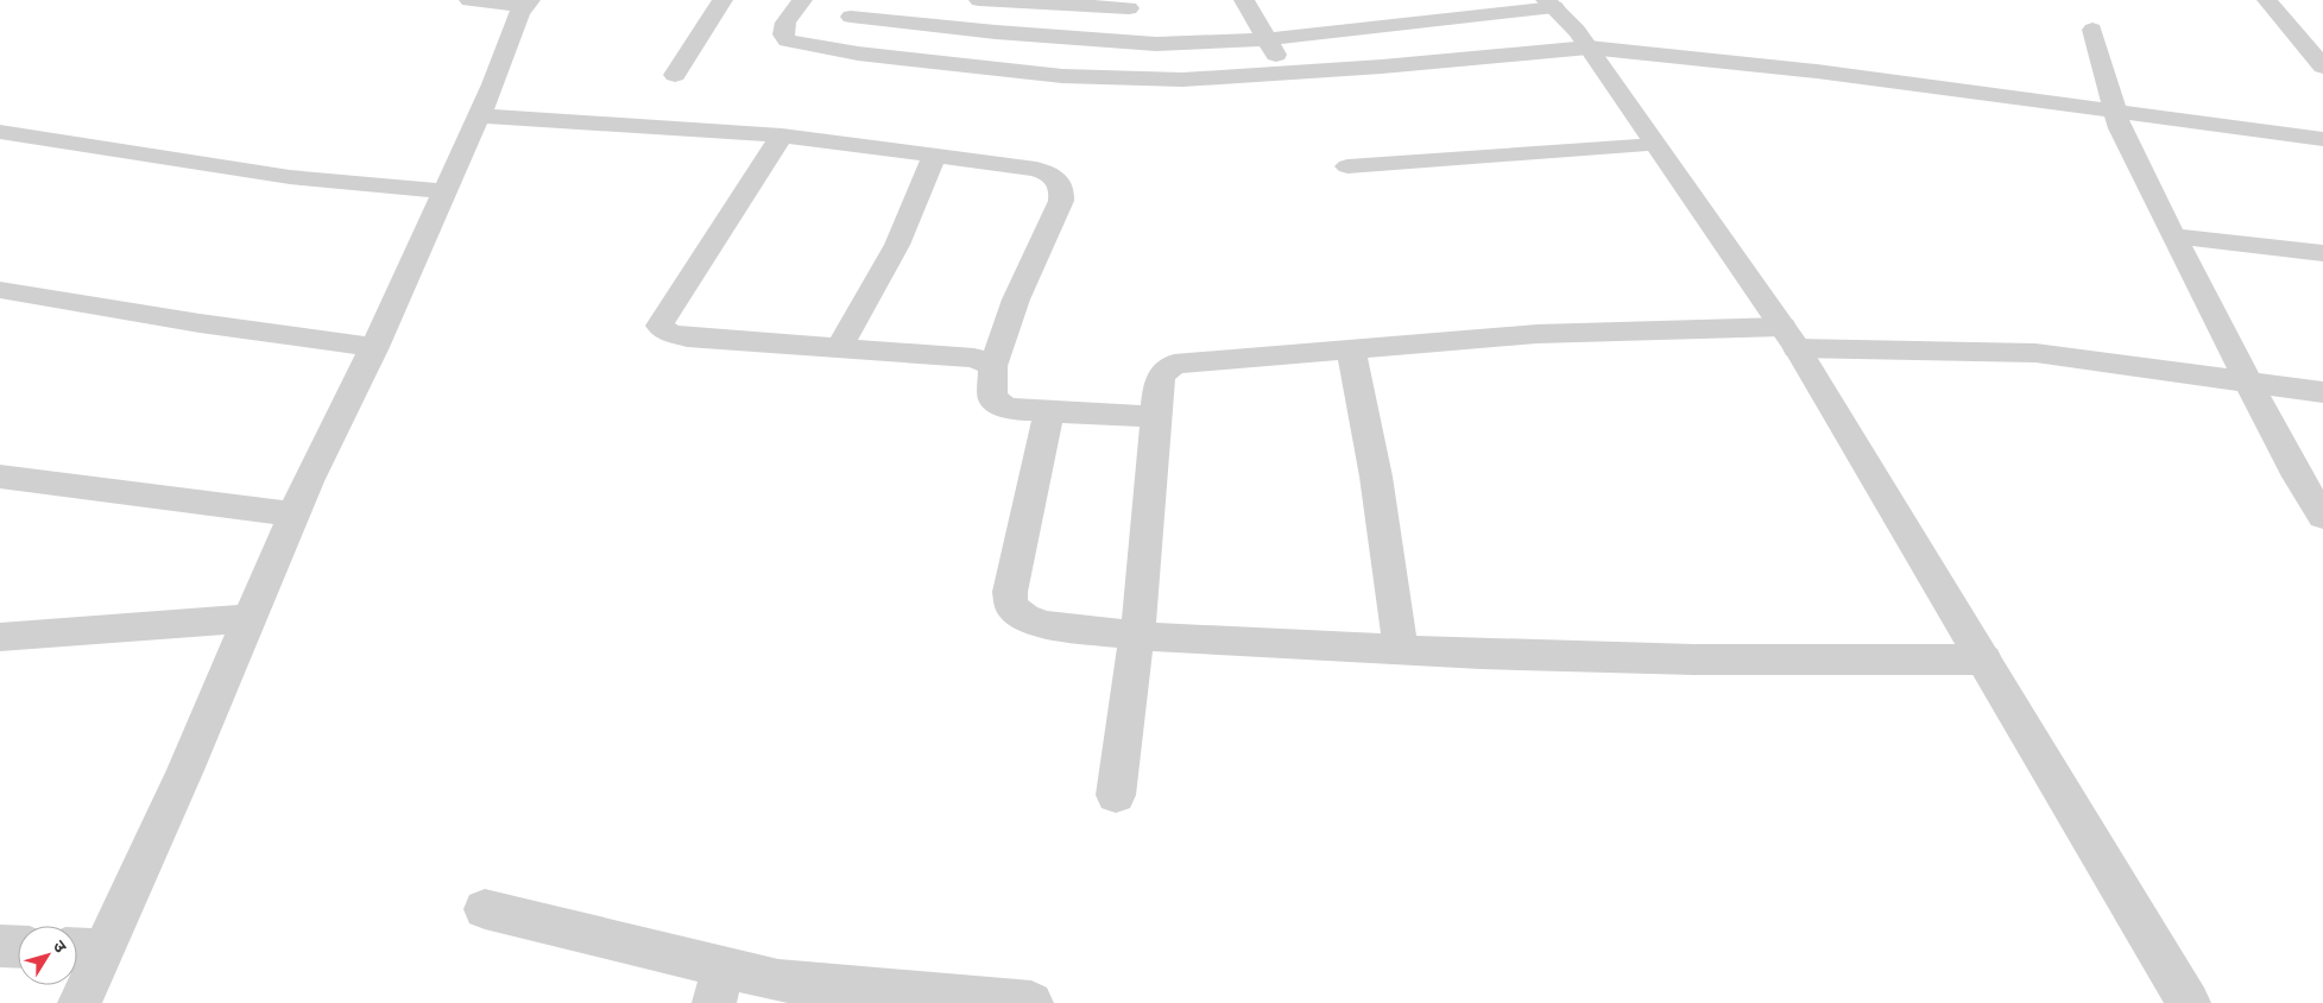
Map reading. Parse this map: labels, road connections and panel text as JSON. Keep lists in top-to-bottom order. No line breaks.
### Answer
{"north":"top right"}
